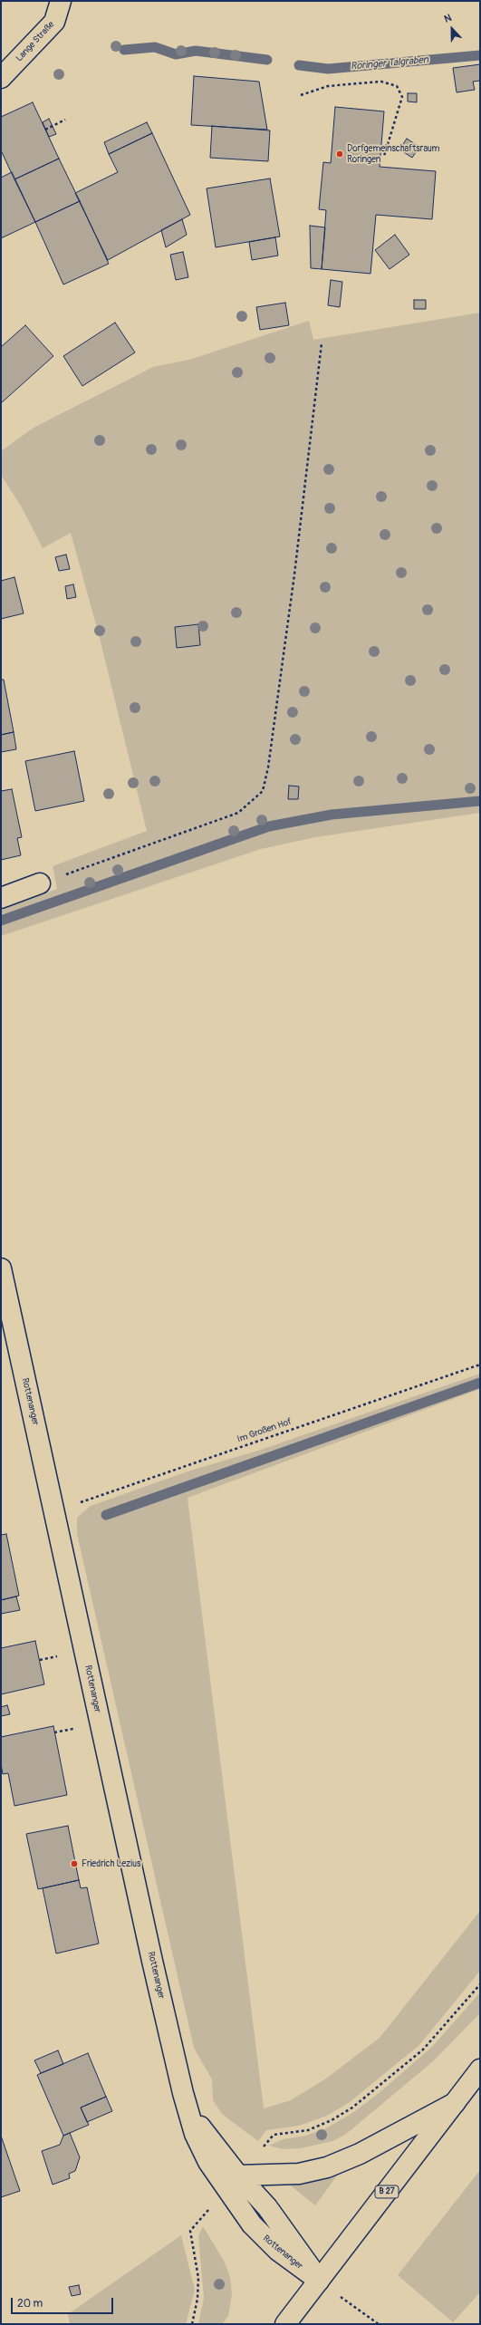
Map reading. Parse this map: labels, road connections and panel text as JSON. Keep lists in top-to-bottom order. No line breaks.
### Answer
{"streets":{"street":["Lange Straße","Rottenanger","B 27"],"path":["Im Großen Hof"]},"crossings":[["Rottenanger","Im Großen Hof"],["Rottenanger","B 27"]],"water":["Roringer Talgraben"],"places":["Dorfgemeinschaftsraum Roringen","Friedrich Lezius"],"scale_bar":"20 m","north":"top"}
